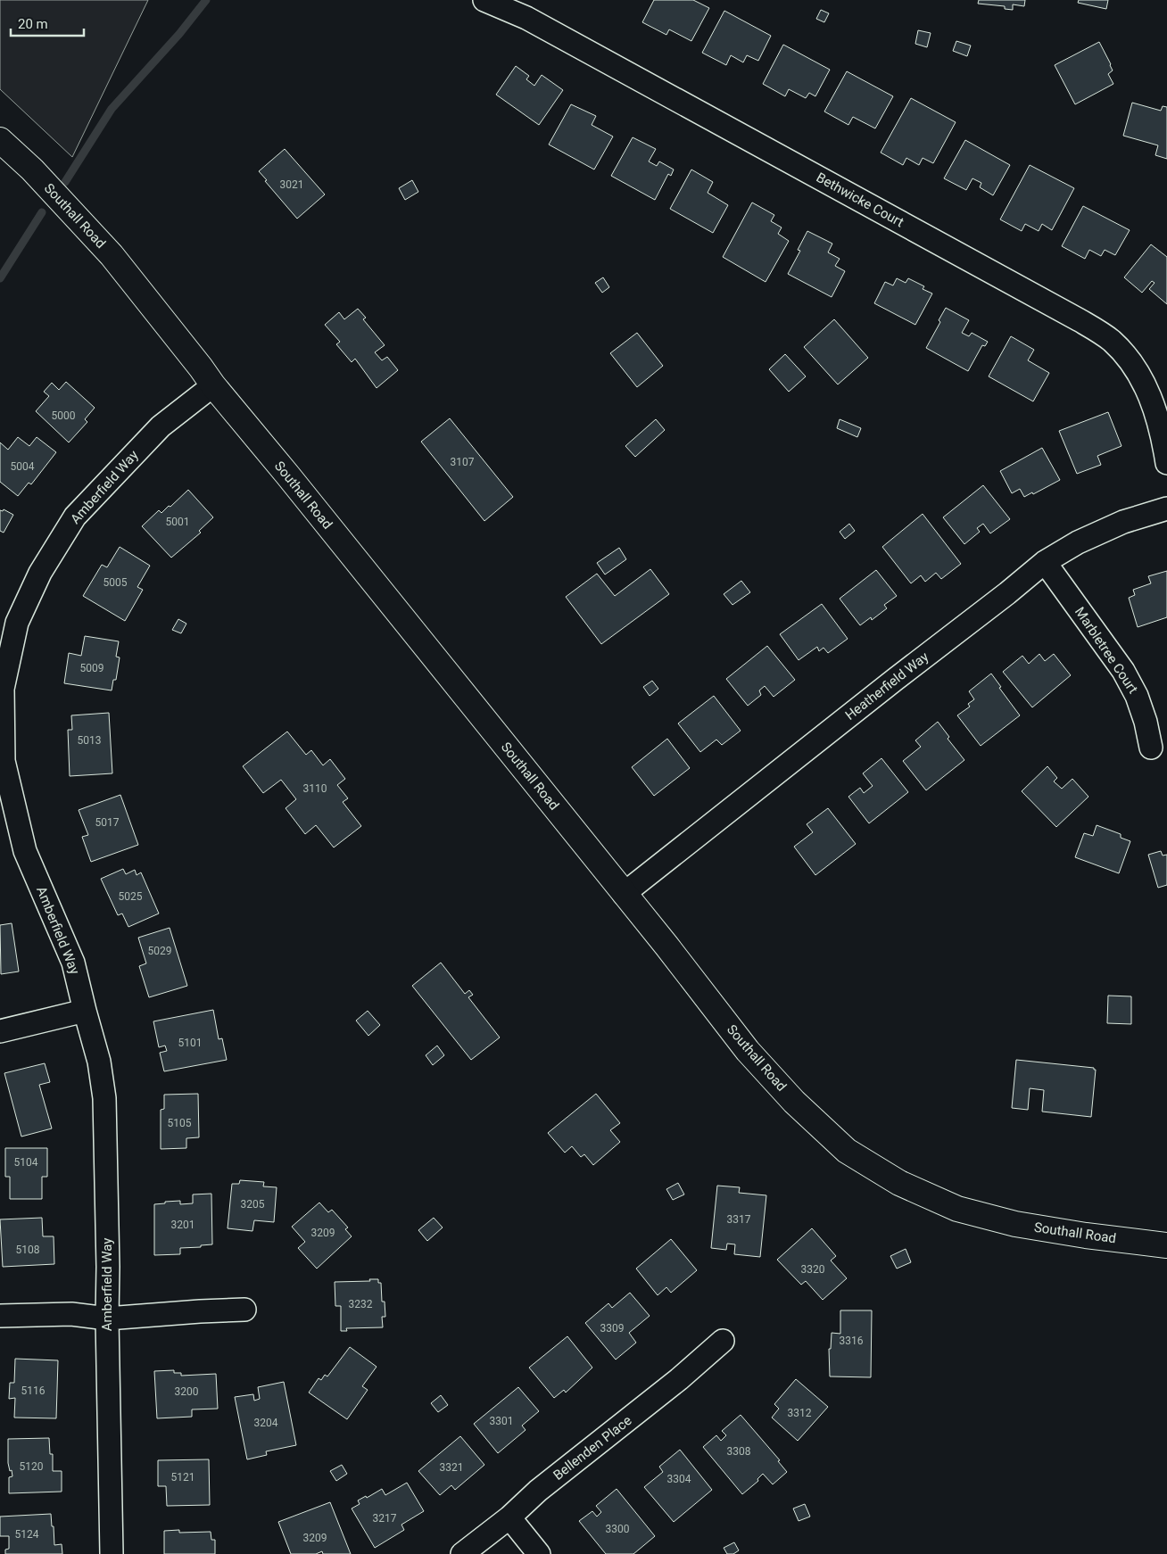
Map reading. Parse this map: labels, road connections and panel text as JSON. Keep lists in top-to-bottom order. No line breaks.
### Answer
{"streets":{"street":["Bethwicke Court","Southall Road","Amberfield Way","Marbletree Court","Heatherfield Way","Bellenden Place"]},"crossings":[["Southall Road","Amberfield Way"],["Southall Road","Heatherfield Way"],["Marbletree Court","Heatherfield Way"]],"house_numbers":["3021","5000","3107","5004","5001","5005","5009","5013","3110","5017","5025","5029","5101","5105","5104","3205","3317","3201","3209","5108","3320","3232","3309","3316","5116","3200","3312","3301","3204","3308","5120","3321","5121","3304","3217","3300","5124","3209"],"scale_bar":"20 m"}
